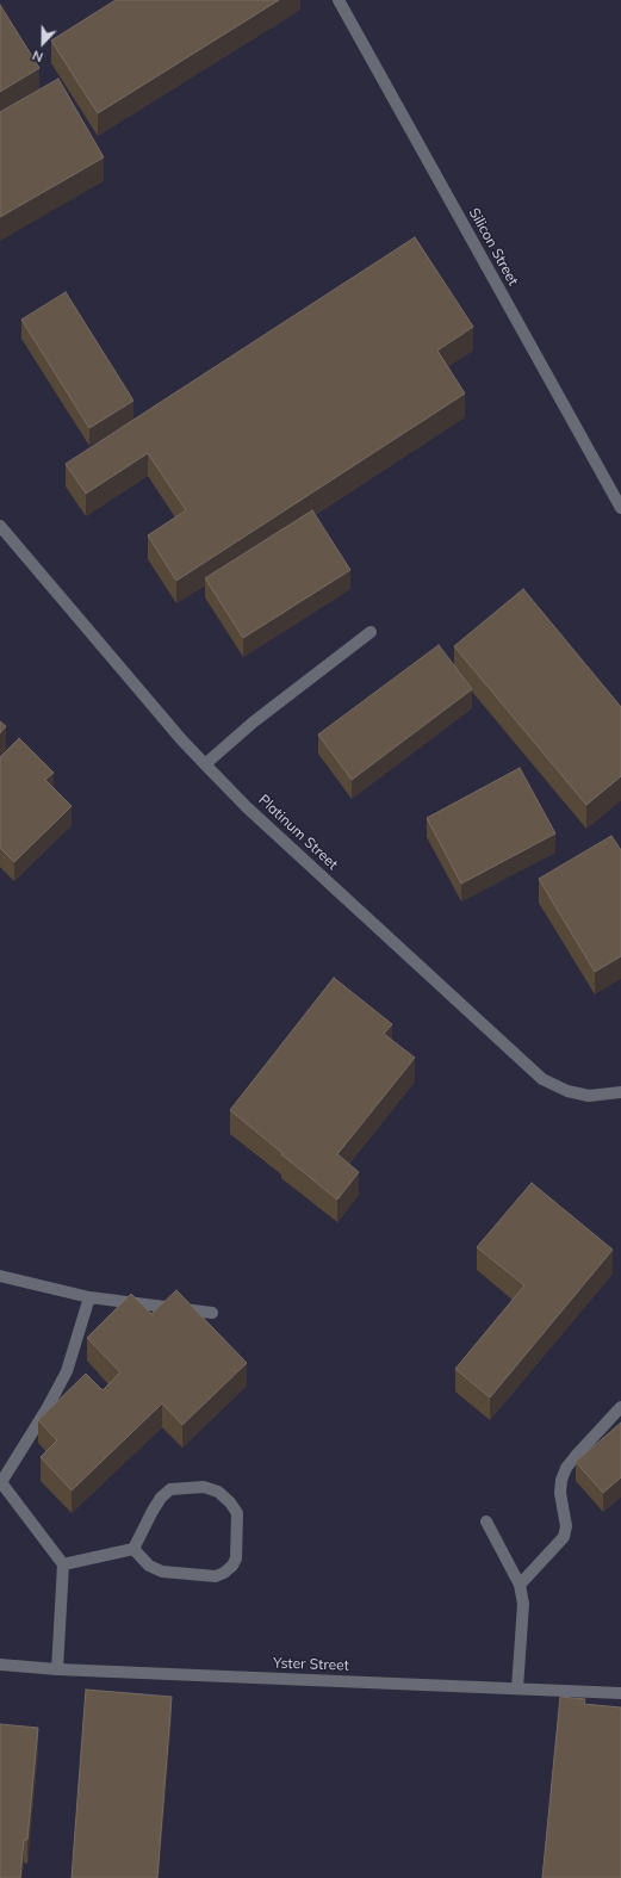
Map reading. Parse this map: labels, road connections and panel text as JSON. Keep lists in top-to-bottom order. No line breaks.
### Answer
{"streets":{"street":["Silicon Street","Platinum Street","Yster Street"]},"north":"bottom"}
